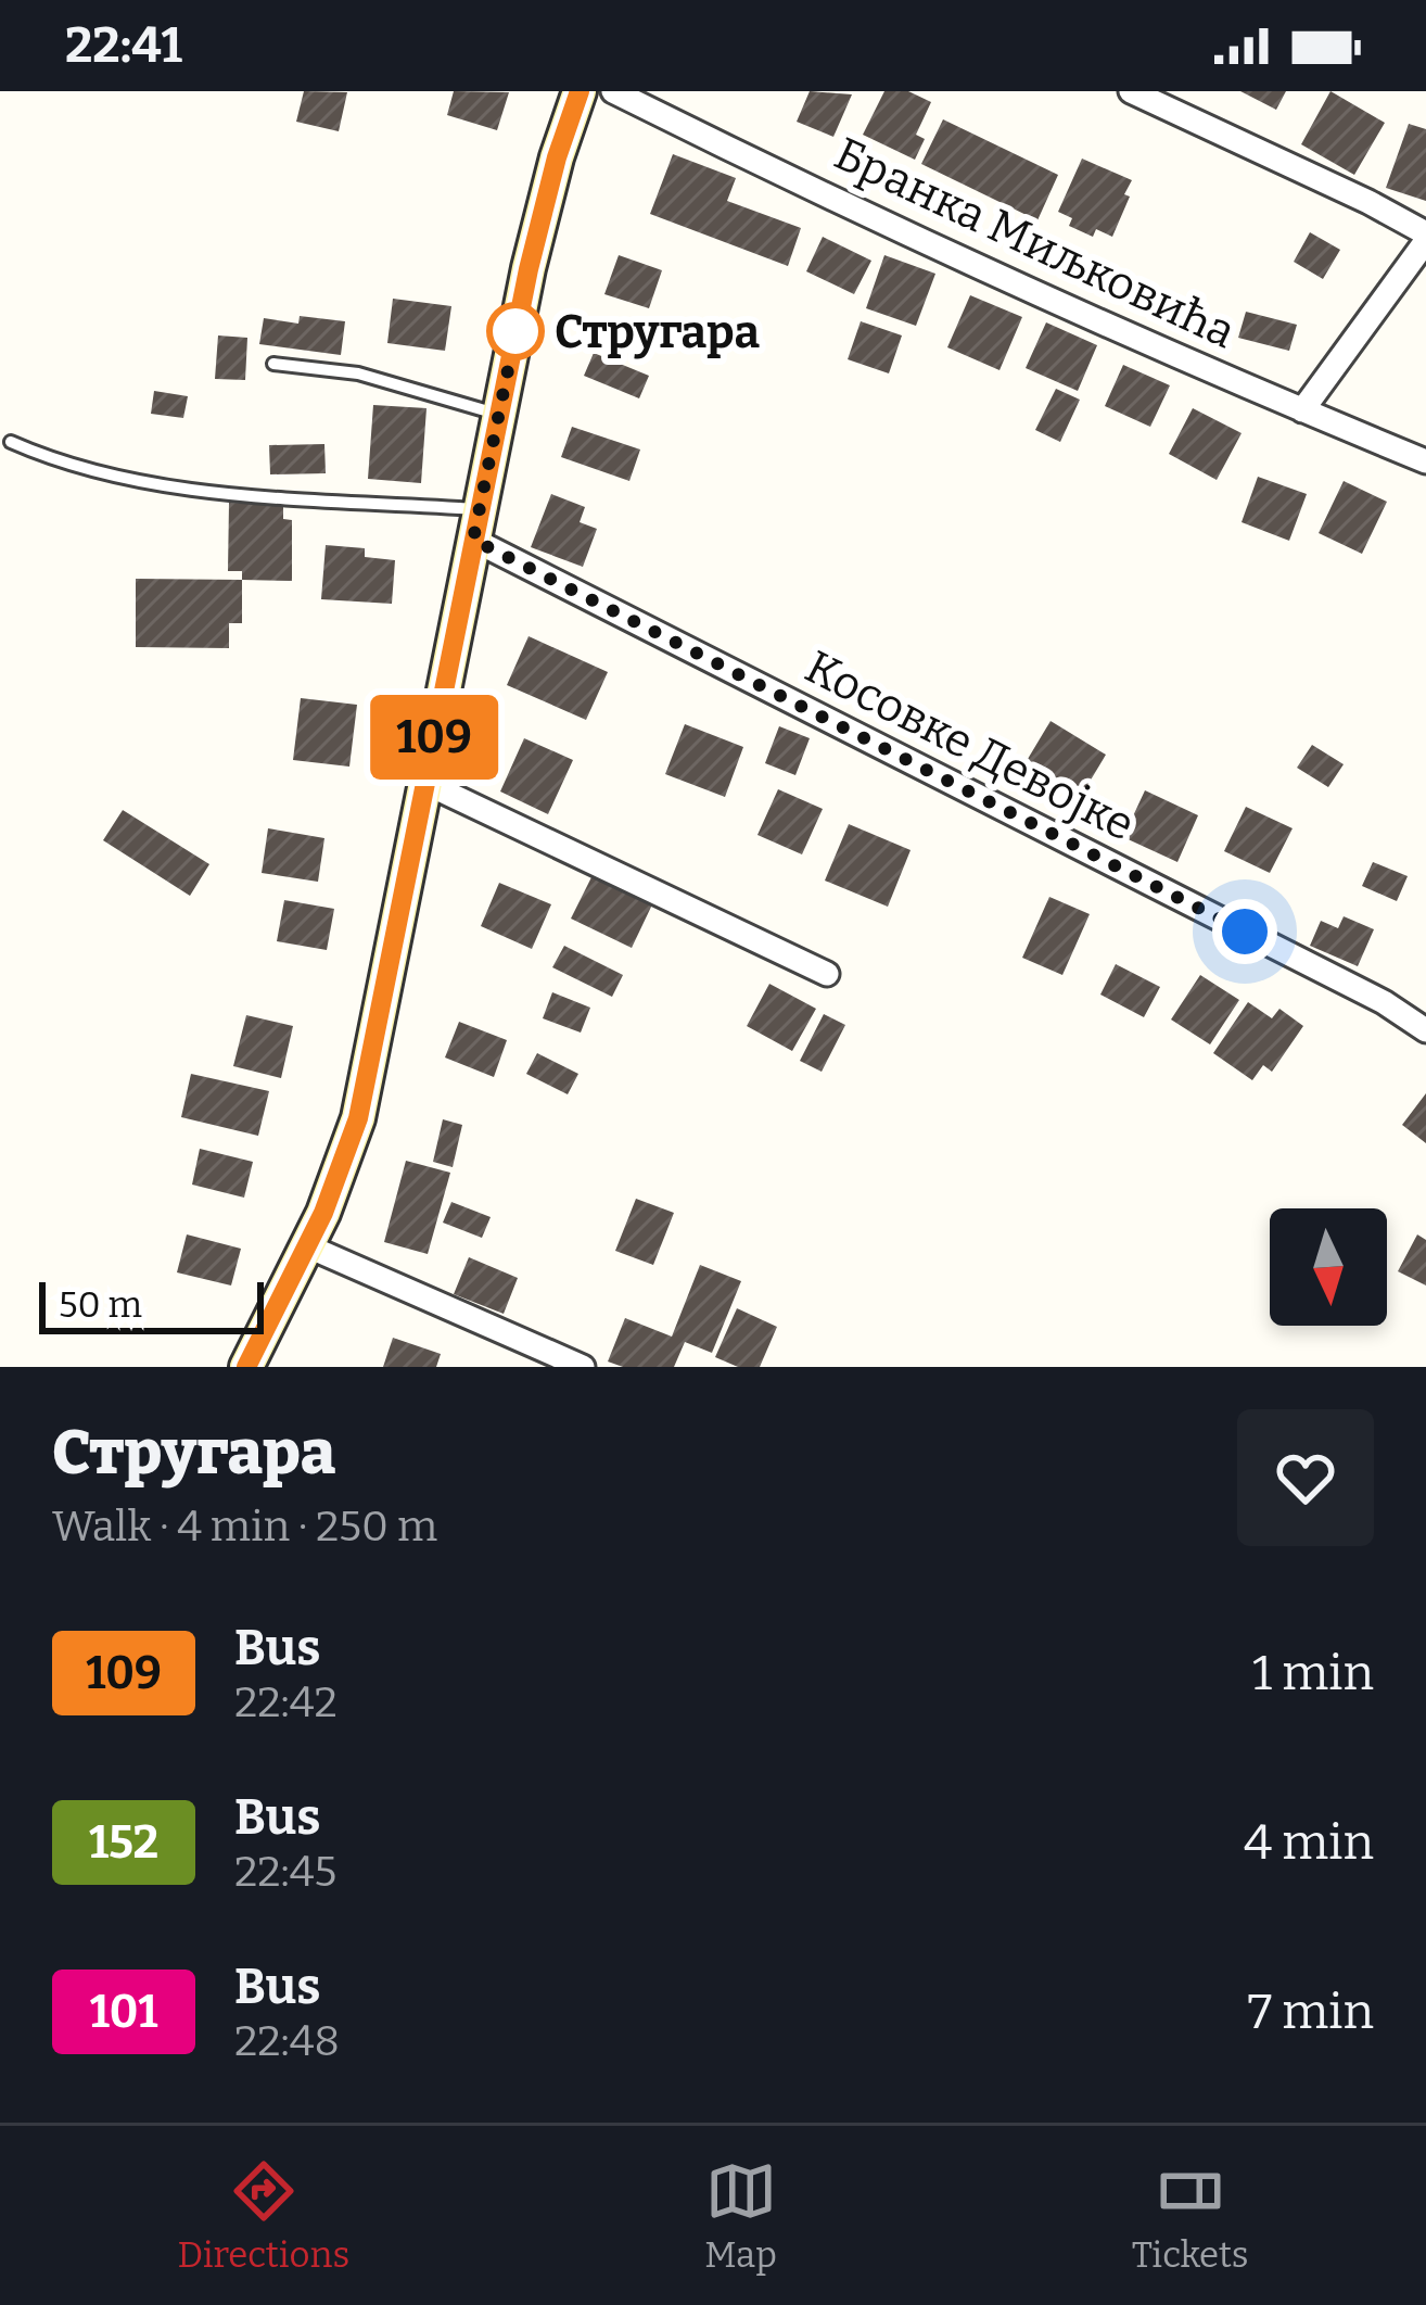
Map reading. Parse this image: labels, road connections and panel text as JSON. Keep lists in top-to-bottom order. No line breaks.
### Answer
{"streets":{"street":["Бранка Миљковића","Косовке Девојке"]},"places":["Стругара"],"lines":["bus line 109"],"scale_bar":"50 m","north":"bottom","page":{"status":"22:41","on_map":"109","scale":"50 m","heading":["Стругара","Walk · 4 min · 250 m"],"list":[{"mark":"109","name":"Bus","note":"22:42","value":"1 min"},{"mark":"152","name":"Bus","note":"22:45","value":"4 min"},{"mark":"101","name":"Bus","note":"22:48","value":"7 min"}],"tabs":["Directions","Map","Tickets"]}}
